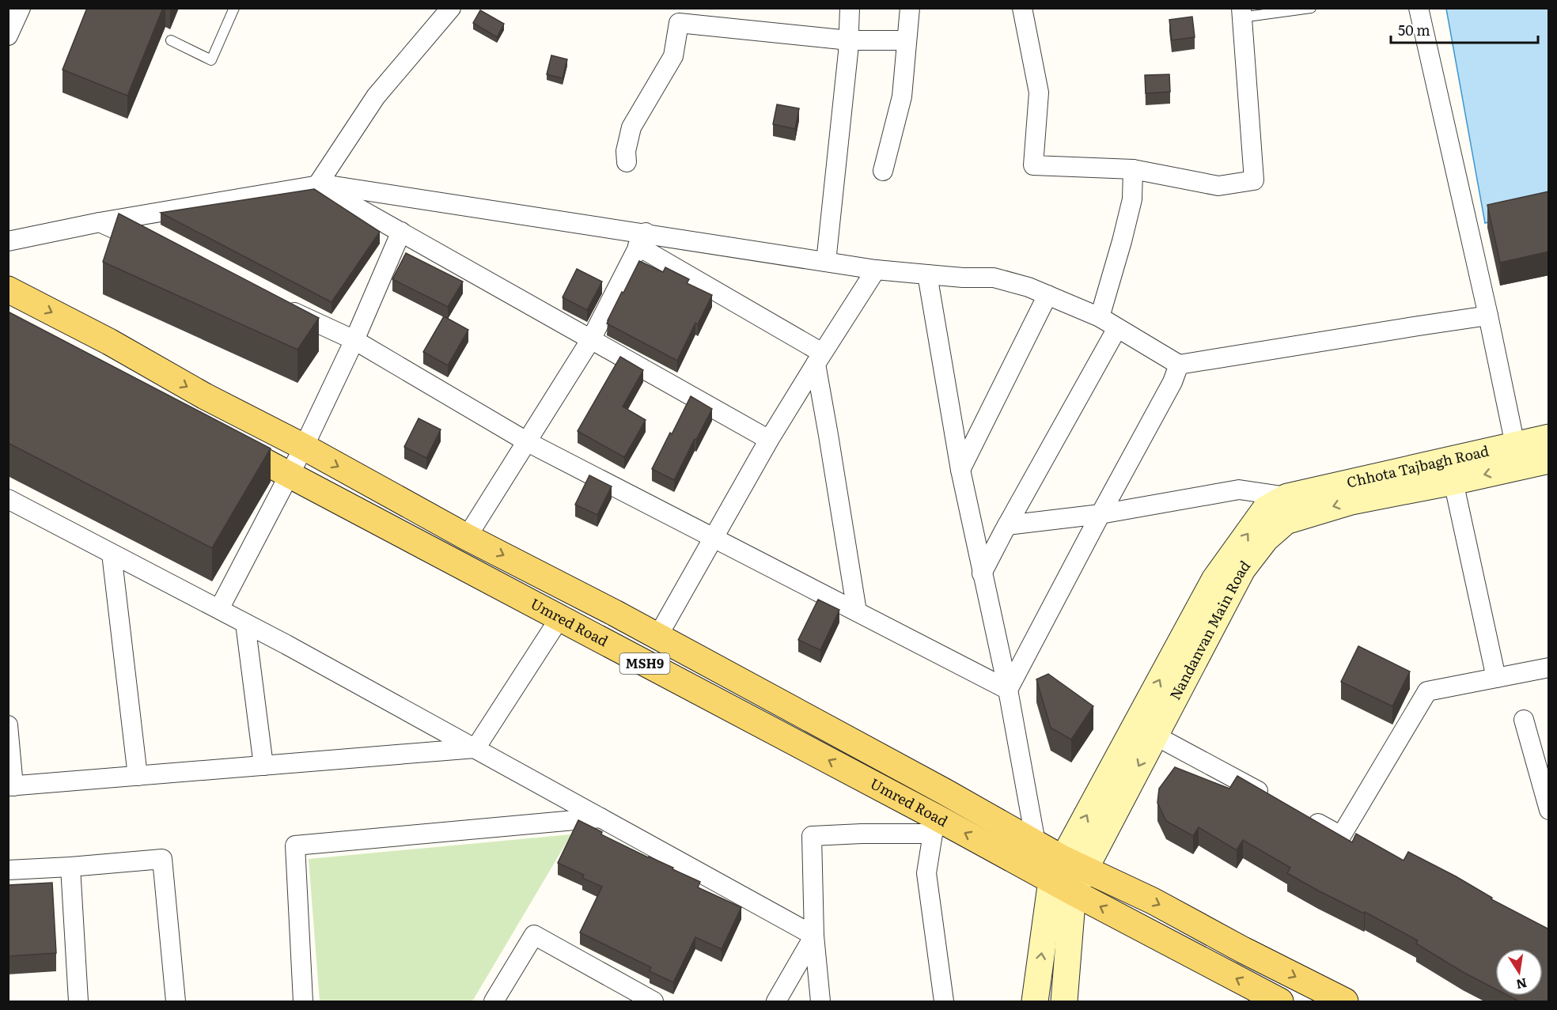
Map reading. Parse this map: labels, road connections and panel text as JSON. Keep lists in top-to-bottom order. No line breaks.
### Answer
{"streets":{"main road":["Chhota Tajbagh Road","Umred Road","Nandanvan Main Road","MSH9"]},"crossings":[["Chhota Tajbagh Road","Umred Road"],["Chhota Tajbagh Road","Nandanvan Main Road"],["Umred Road","Nandanvan Main Road"]],"one_way":["Chhota Tajbagh Road","Nandanvan Main Road"],"scale_bar":"50 m","north":"bottom"}
